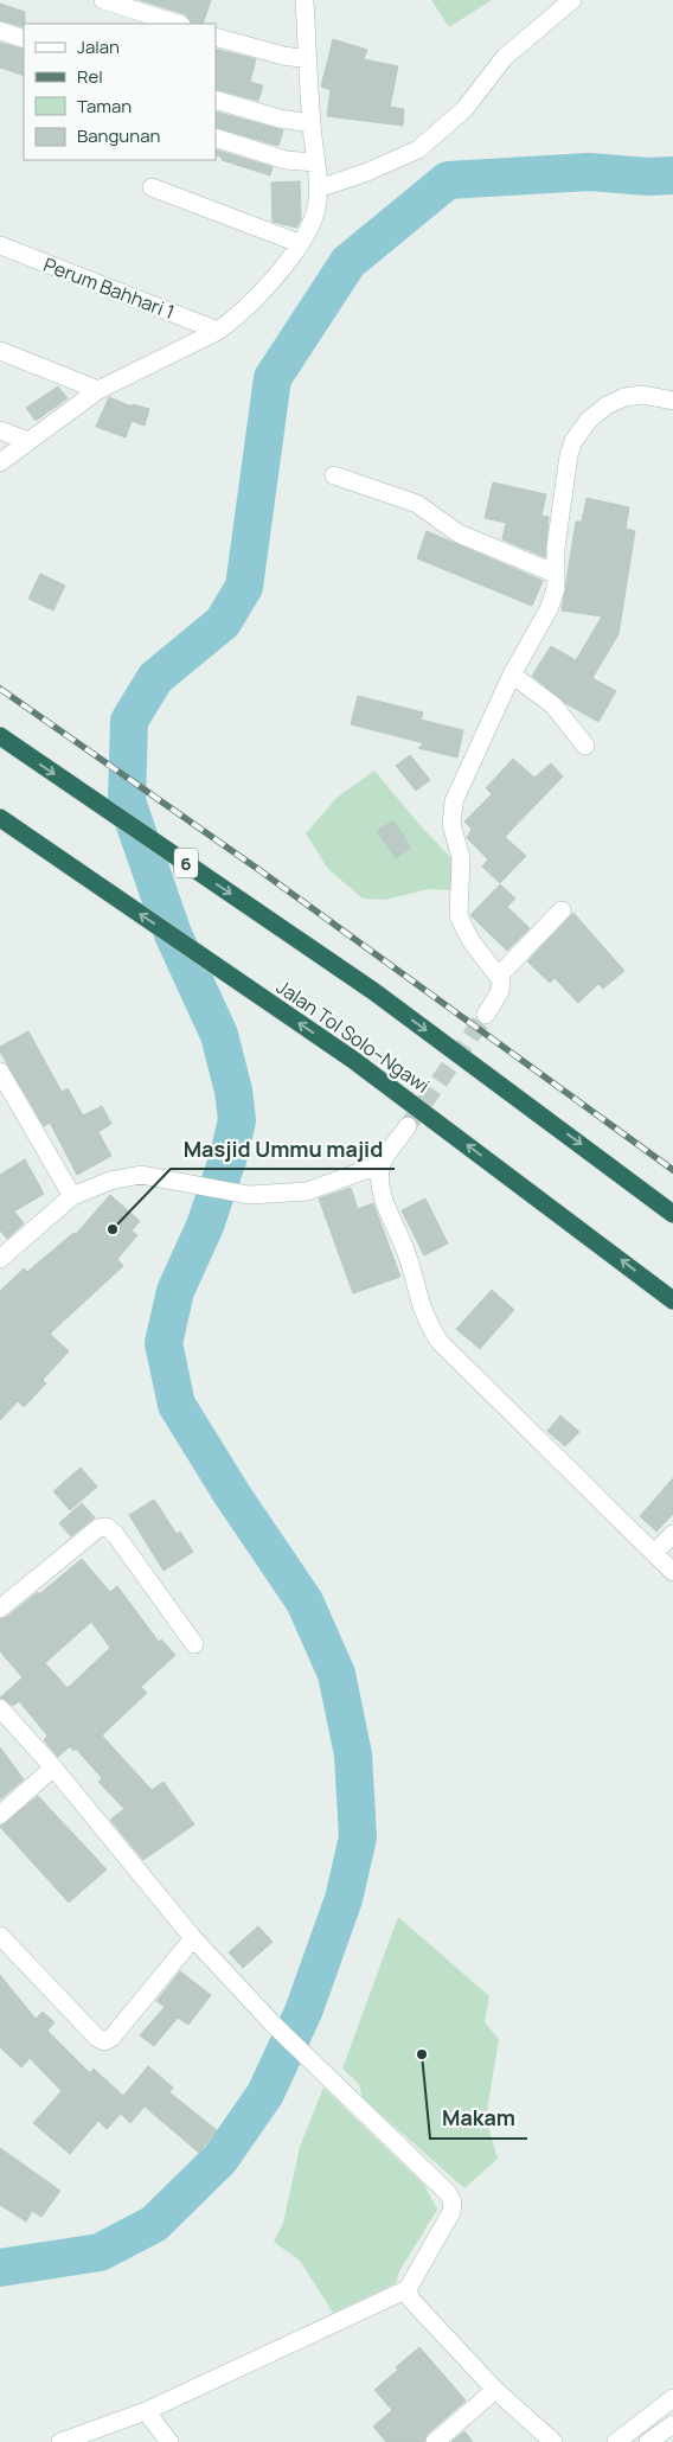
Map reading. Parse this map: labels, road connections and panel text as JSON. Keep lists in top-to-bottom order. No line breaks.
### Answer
{"streets":{"highway":["6","Jalan Tol Solo–Ngawi"],"street":["Perum Bahhari 1"]},"places":["Masjid Ummu majid","Makam"],"legend":["Jalan","Rel","Taman","Bangunan"]}
